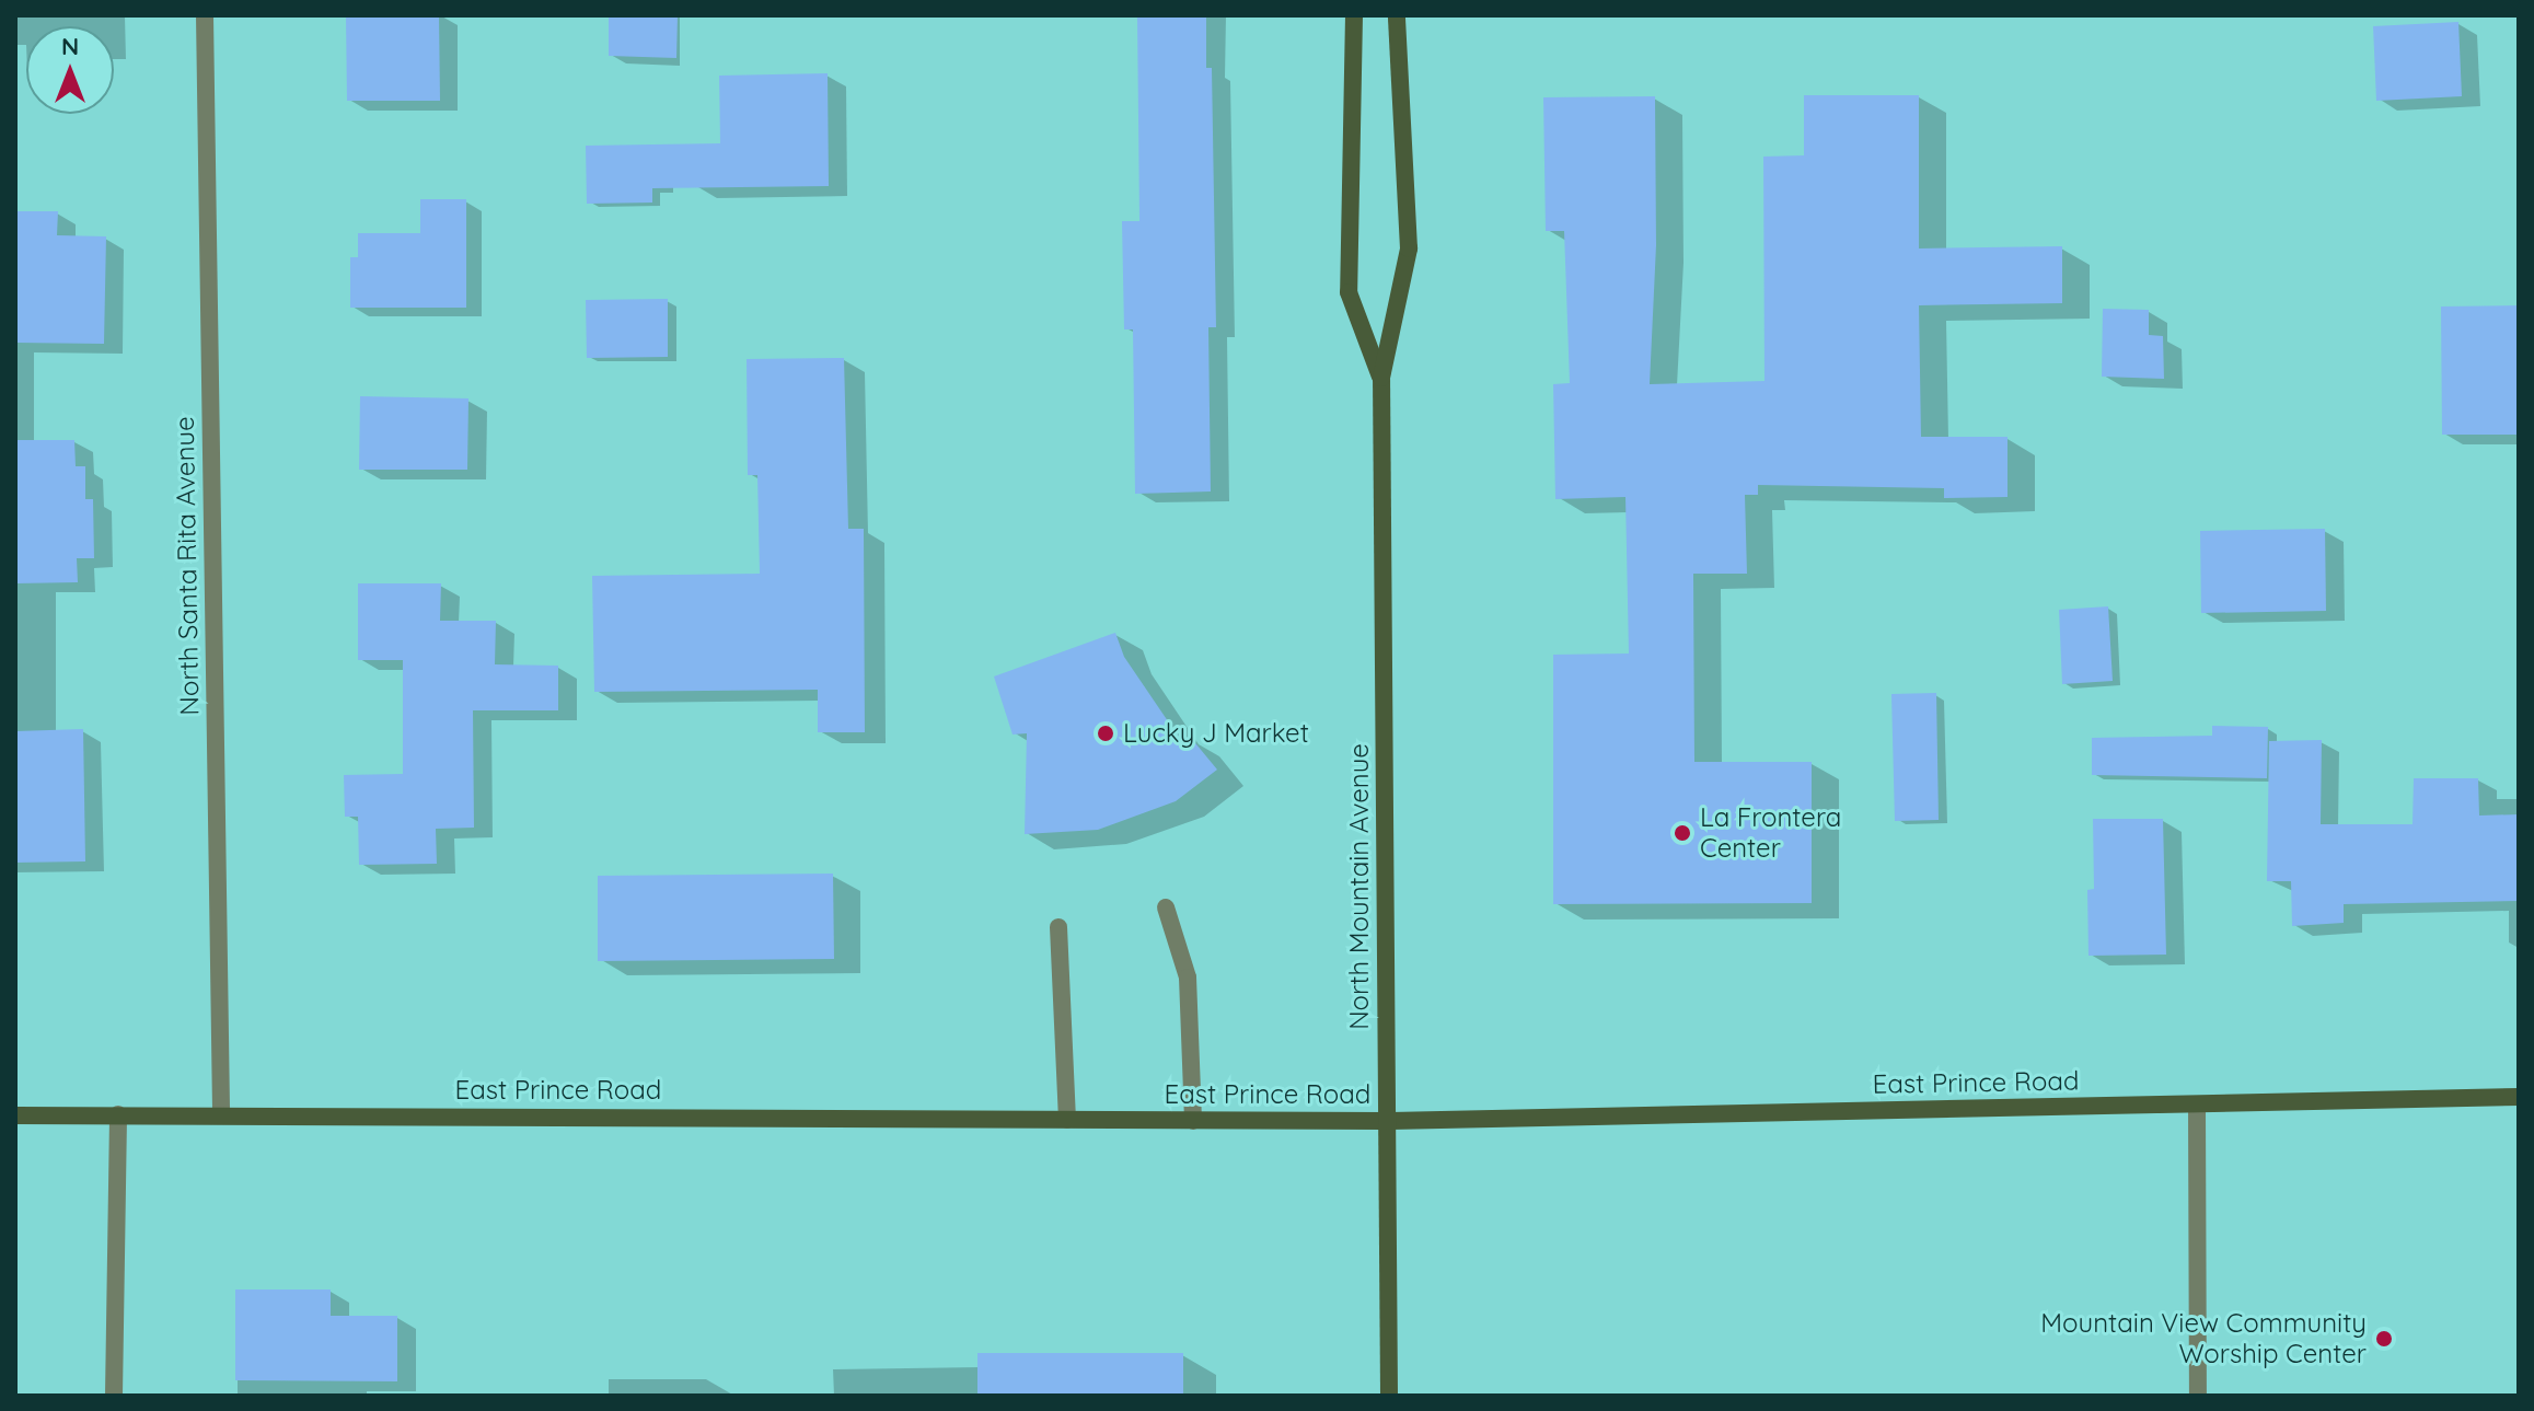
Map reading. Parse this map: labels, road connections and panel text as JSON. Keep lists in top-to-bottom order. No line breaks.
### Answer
{"streets":{"main road":["North Mountain Avenue","East Prince Road"],"street":["North Santa Rita Avenue"]},"crossings":[["North Santa Rita Avenue","East Prince Road"],["North Mountain Avenue","East Prince Road"]],"places":["Lucky J Market","La Frontera Center","Mountain View Community Worship Center"],"north":"top"}
